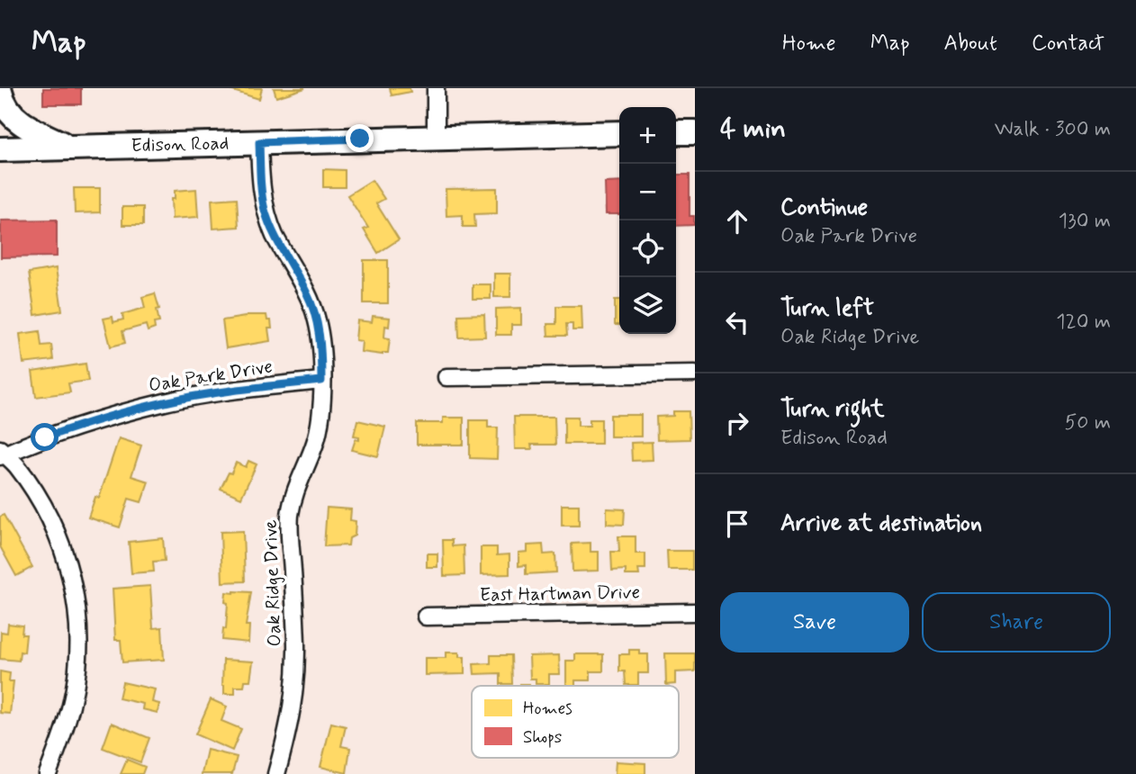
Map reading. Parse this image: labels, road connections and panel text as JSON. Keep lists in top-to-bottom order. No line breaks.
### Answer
{"streets":{"main road":["Edison Road"],"street":["Oak Park Drive","Oak Ridge Drive","East Hartman Drive"]},"crossings":[["Edison Road","Oak Ridge Drive"],["Oak Park Drive","Oak Ridge Drive"]],"legend":["Homes","Shops"],"page":{"header":"Map","nav":["Home","Map","About","Contact"],"heading":["4 min","Walk · 300 m"],"map_buttons":["+","−"],"list":[["Continue","Oak Park Drive","130 m"],["Turn left","Oak Ridge Drive","120 m"],["Turn right","Edison Road","50 m"],"Arrive at destination"],"buttons":["Save","Share"]}}
